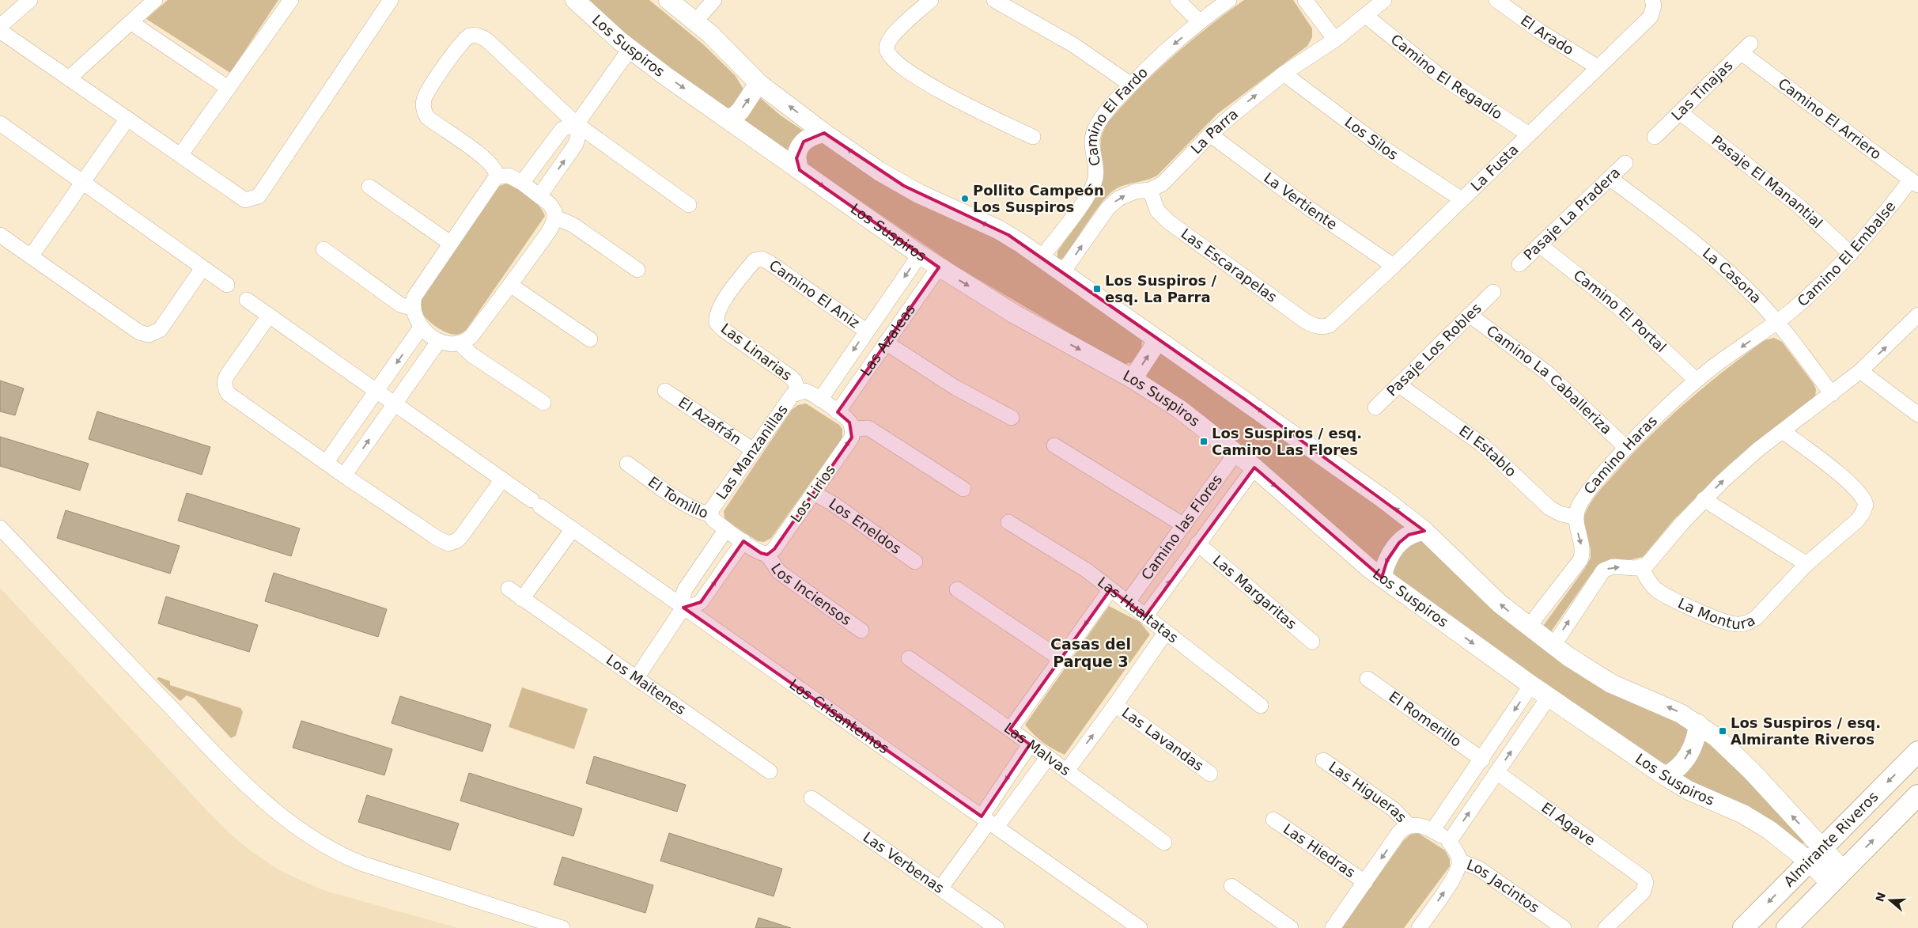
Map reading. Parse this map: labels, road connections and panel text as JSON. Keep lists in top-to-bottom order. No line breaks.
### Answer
{"streets":{"main road":["Almirante Riveros"],"street":["El Arado","Los Suspiros","Camino El Regadío","Las Tinajas","Camino El Fardo","Camino El Arriero","La Parra","Los Silos","La Fusta","Pasaje El Manantial","La Vertiente","Pasaje La Pradera","Camino El Embalse","Las Escarapelas","La Casona","Camino El Aniz","Camino El Portal","Las Azaleas","Pasaje Los Robles","Las Linarias","Camino La Caballeriza","El Azafrán","Las Manzanillas","El Establo","Camino Haras","Los Lirios","El Tomillo","Los Eneldos","Camino las Flores","Las Margaritas","Los Inciensos","La Montura","Las Hualtatas","Los Maitenes","Los Crisantemos","El Romerillo","Las Lavandas","Las Malvas","Las Higueras","El Agave","Las Hiedras","Las Verbenas","Los Jacintos"]},"crossings":[["El Arado","La Fusta"],["Los Suspiros","Camino El Fardo"],["Los Suspiros","La Parra"],["Los Suspiros","Las Azaleas"],["Los Suspiros","Camino las Flores"],["Los Suspiros","Almirante Riveros"],["Camino El Regadío","La Parra"],["Camino El Regadío","La Fusta"],["Las Tinajas","Camino El Arriero"],["Las Tinajas","Pasaje El Manantial"],["Camino El Arriero","Camino El Embalse"],["La Parra","Los Silos"],["La Parra","La Vertiente"],["La Parra","Las Escarapelas"],["Los Silos","La Fusta"],["La Fusta","La Vertiente"],["La Fusta","Las Escarapelas"],["Pasaje El Manantial","Camino El Embalse"],["Pasaje La Pradera","La Casona"],["Pasaje La Pradera","Camino El Portal"],["Camino El Embalse","La Casona"],["Camino El Embalse","Camino Haras"],["La Casona","Camino Haras"],["Camino El Aniz","Las Azaleas"],["Camino El Aniz","Las Linarias"],["Camino El Portal","Camino Haras"],["Pasaje Los Robles","Camino La Caballeriza"],["Pasaje Los Robles","El Establo"],["Las Linarias","Las Manzanillas"],["Camino La Caballeriza","Camino Haras"],["El Azafrán","Las Manzanillas"],["Las Manzanillas","El Tomillo"],["El Establo","Camino Haras"],["Los Lirios","El Tomillo"],["Los Lirios","Los Eneldos"],["Los Lirios","Los Inciensos"],["El Tomillo","Los Inciensos"],["Camino las Flores","Las Margaritas"],["Camino las Flores","Las Hualtatas"]],"one_way":["La Parra","Los Lirios"],"districts":["Casas del Parque 3"],"places":{"other":["Pollito Campeón Los Suspiros"],"transit":["Los Suspiros / esq. La Parra","Los Suspiros / esq. Camino Las Flores","Los Suspiros / esq. Almirante Riveros"]},"north":"left"}
